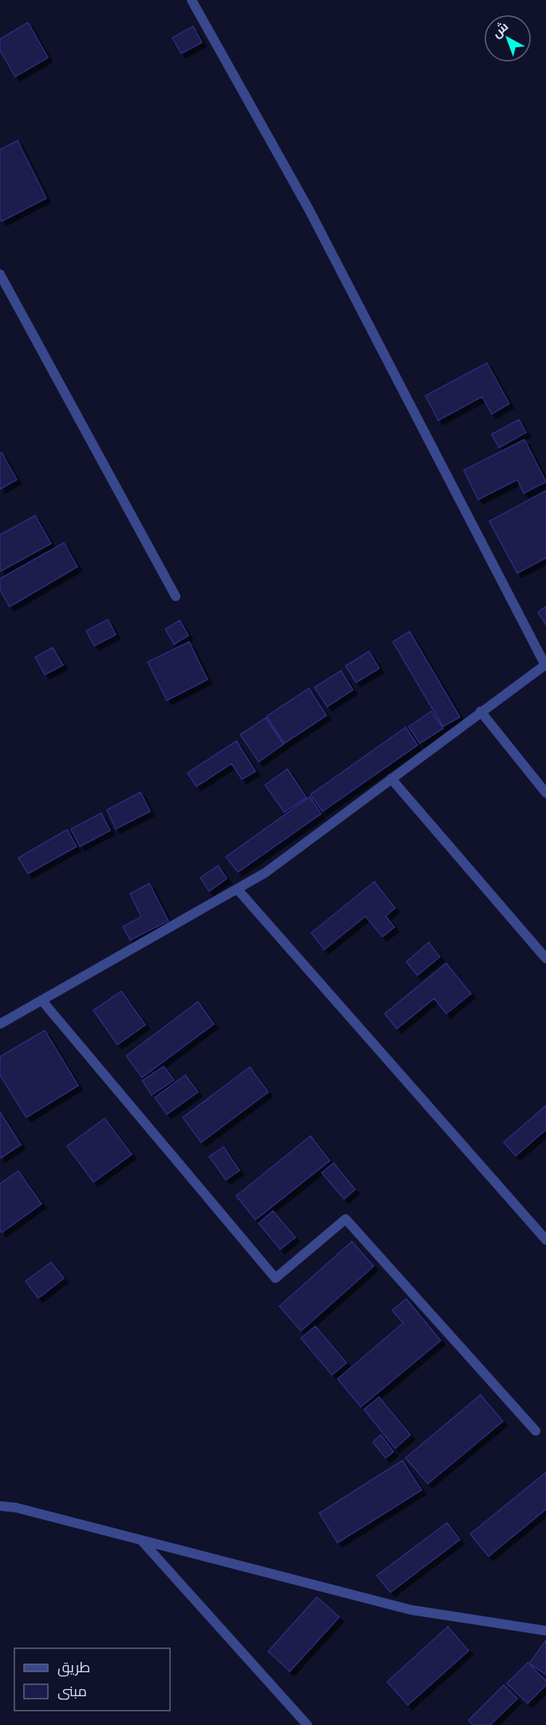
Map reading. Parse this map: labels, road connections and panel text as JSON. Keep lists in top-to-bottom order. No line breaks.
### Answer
{"legend":["طريق","مبنى"],"north":"top left"}
